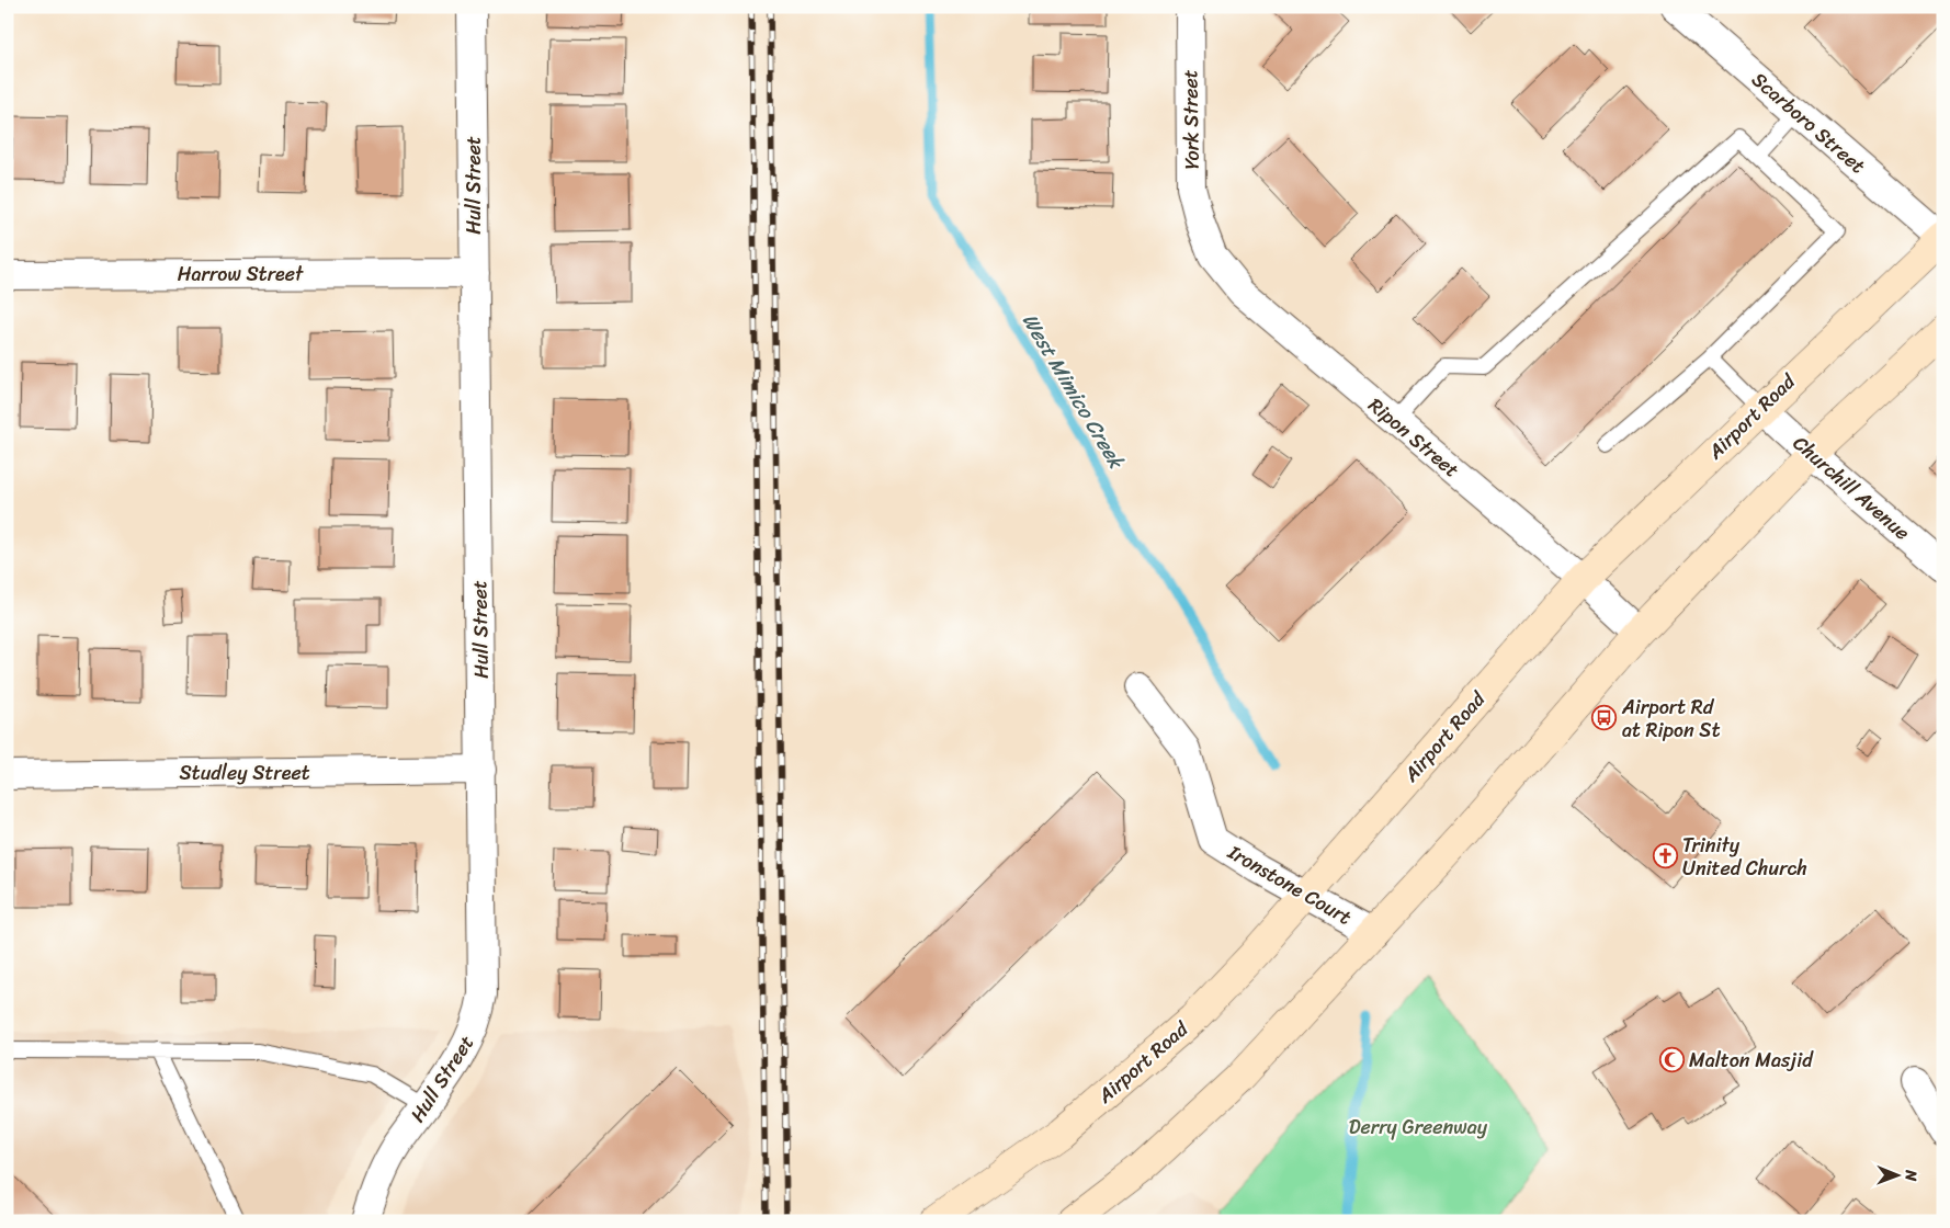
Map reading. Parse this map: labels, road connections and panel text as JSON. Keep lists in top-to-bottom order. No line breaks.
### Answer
{"streets":{"main road":["Airport Road"],"street":["York Street","Scarboro Street","Hull Street","Harrow Street","Ripon Street","Churchill Avenue","Studley Street","Ironstone Court"]},"crossings":[["York Street","Ripon Street"],["Scarboro Street","Airport Road"],["Hull Street","Harrow Street"],["Hull Street","Studley Street"],["Airport Road","Ripon Street"],["Airport Road","Churchill Avenue"],["Airport Road","Ironstone Court"]],"water":["West Mimico Creek"],"parks":["Derry Greenway"],"places":{"bus stop":["Airport Rd at Ripon St"],"church":["Trinity United Church"],"mosque":["Malton Masjid"]},"north":"right"}
